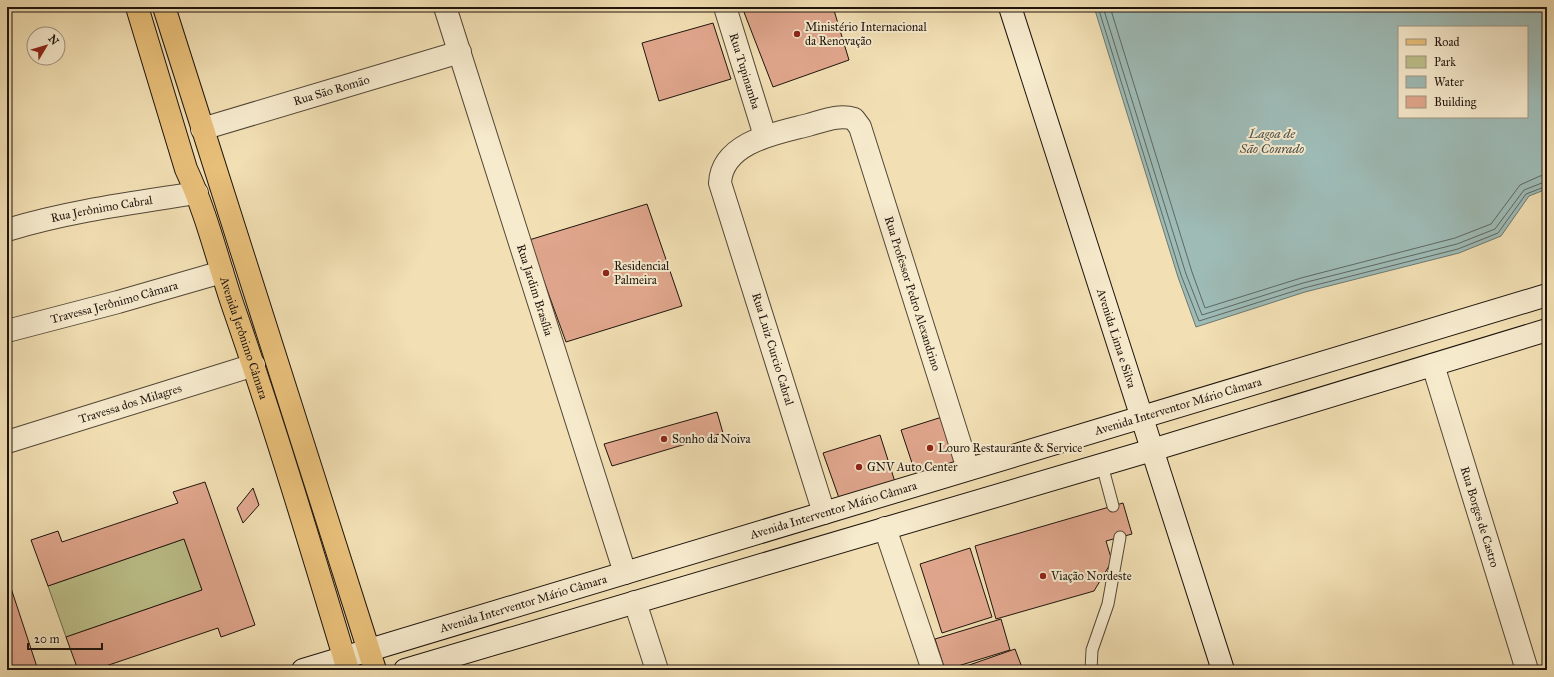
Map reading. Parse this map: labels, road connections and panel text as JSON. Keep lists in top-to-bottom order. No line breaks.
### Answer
{"streets":{"main road":["Rua Tupinamba","Rua São Romão","Rua Jerônimo Cabral","Rua Jardim Brasília","Rua Professor Pedro Alexandrino","Travessa Jerônimo Câmara","Avenida Jerônimo Câmara","Avenida Lima e Silva","Rua Luiz Curcio Cabral","Travessa dos Milagres","Avenida Interventor Mário Câmara","Rua Borges de Castro"]},"crossings":[["Rua Tupinamba","Rua Professor Pedro Alexandrino"],["Rua Tupinamba","Rua Luiz Curcio Cabral"],["Rua São Romão","Rua Jardim Brasília"],["Rua São Romão","Avenida Jerônimo Câmara"],["Rua Jerônimo Cabral","Avenida Jerônimo Câmara"],["Rua Jardim Brasília","Avenida Interventor Mário Câmara"],["Rua Professor Pedro Alexandrino","Rua Luiz Curcio Cabral"],["Rua Professor Pedro Alexandrino","Avenida Interventor Mário Câmara"],["Travessa Jerônimo Câmara","Avenida Jerônimo Câmara"],["Avenida Jerônimo Câmara","Travessa dos Milagres"],["Avenida Jerônimo Câmara","Avenida Interventor Mário Câmara"],["Avenida Lima e Silva","Avenida Interventor Mário Câmara"],["Rua Luiz Curcio Cabral","Avenida Interventor Mário Câmara"]],"water":["Lagoa de São Conrado"],"places":["Ministério Internacional da Renovação","Residencial Palmeira","Sonho da Noiva","Louro Restaurante & Service","GNV Auto Center","Viação Nordeste"],"legend":["Road","Park","Water","Building"],"scale_bar":"20 m","north":"top right"}
